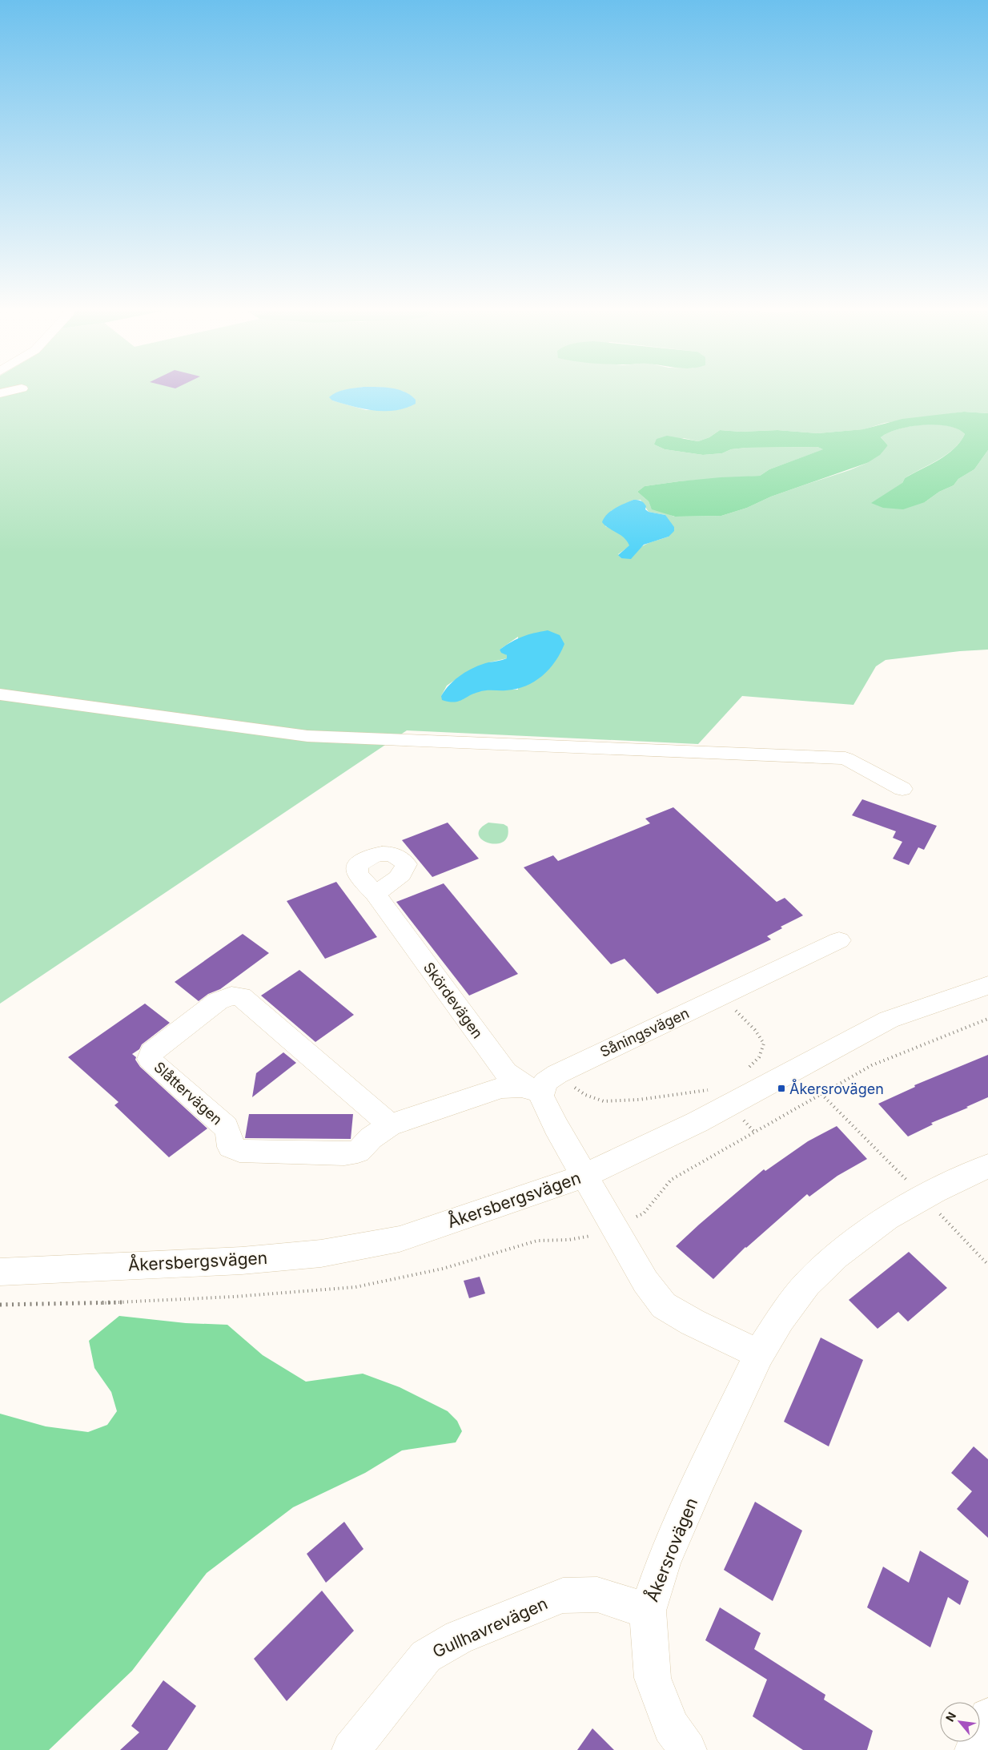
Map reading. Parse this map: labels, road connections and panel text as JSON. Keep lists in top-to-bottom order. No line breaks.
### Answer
{"streets":{"street":["Skördevägen","Såningsvägen","Slåttervägen","Åkersbergsvägen","Åkersrovägen","Gullhavrevägen"]},"crossings":[["Skördevägen","Såningsvägen"],["Skördevägen","Slåttervägen"],["Såningsvägen","Slåttervägen"],["Åkersrovägen","Gullhavrevägen"]],"places":{"transit":["Åkersrovägen"]},"north":"top left"}
